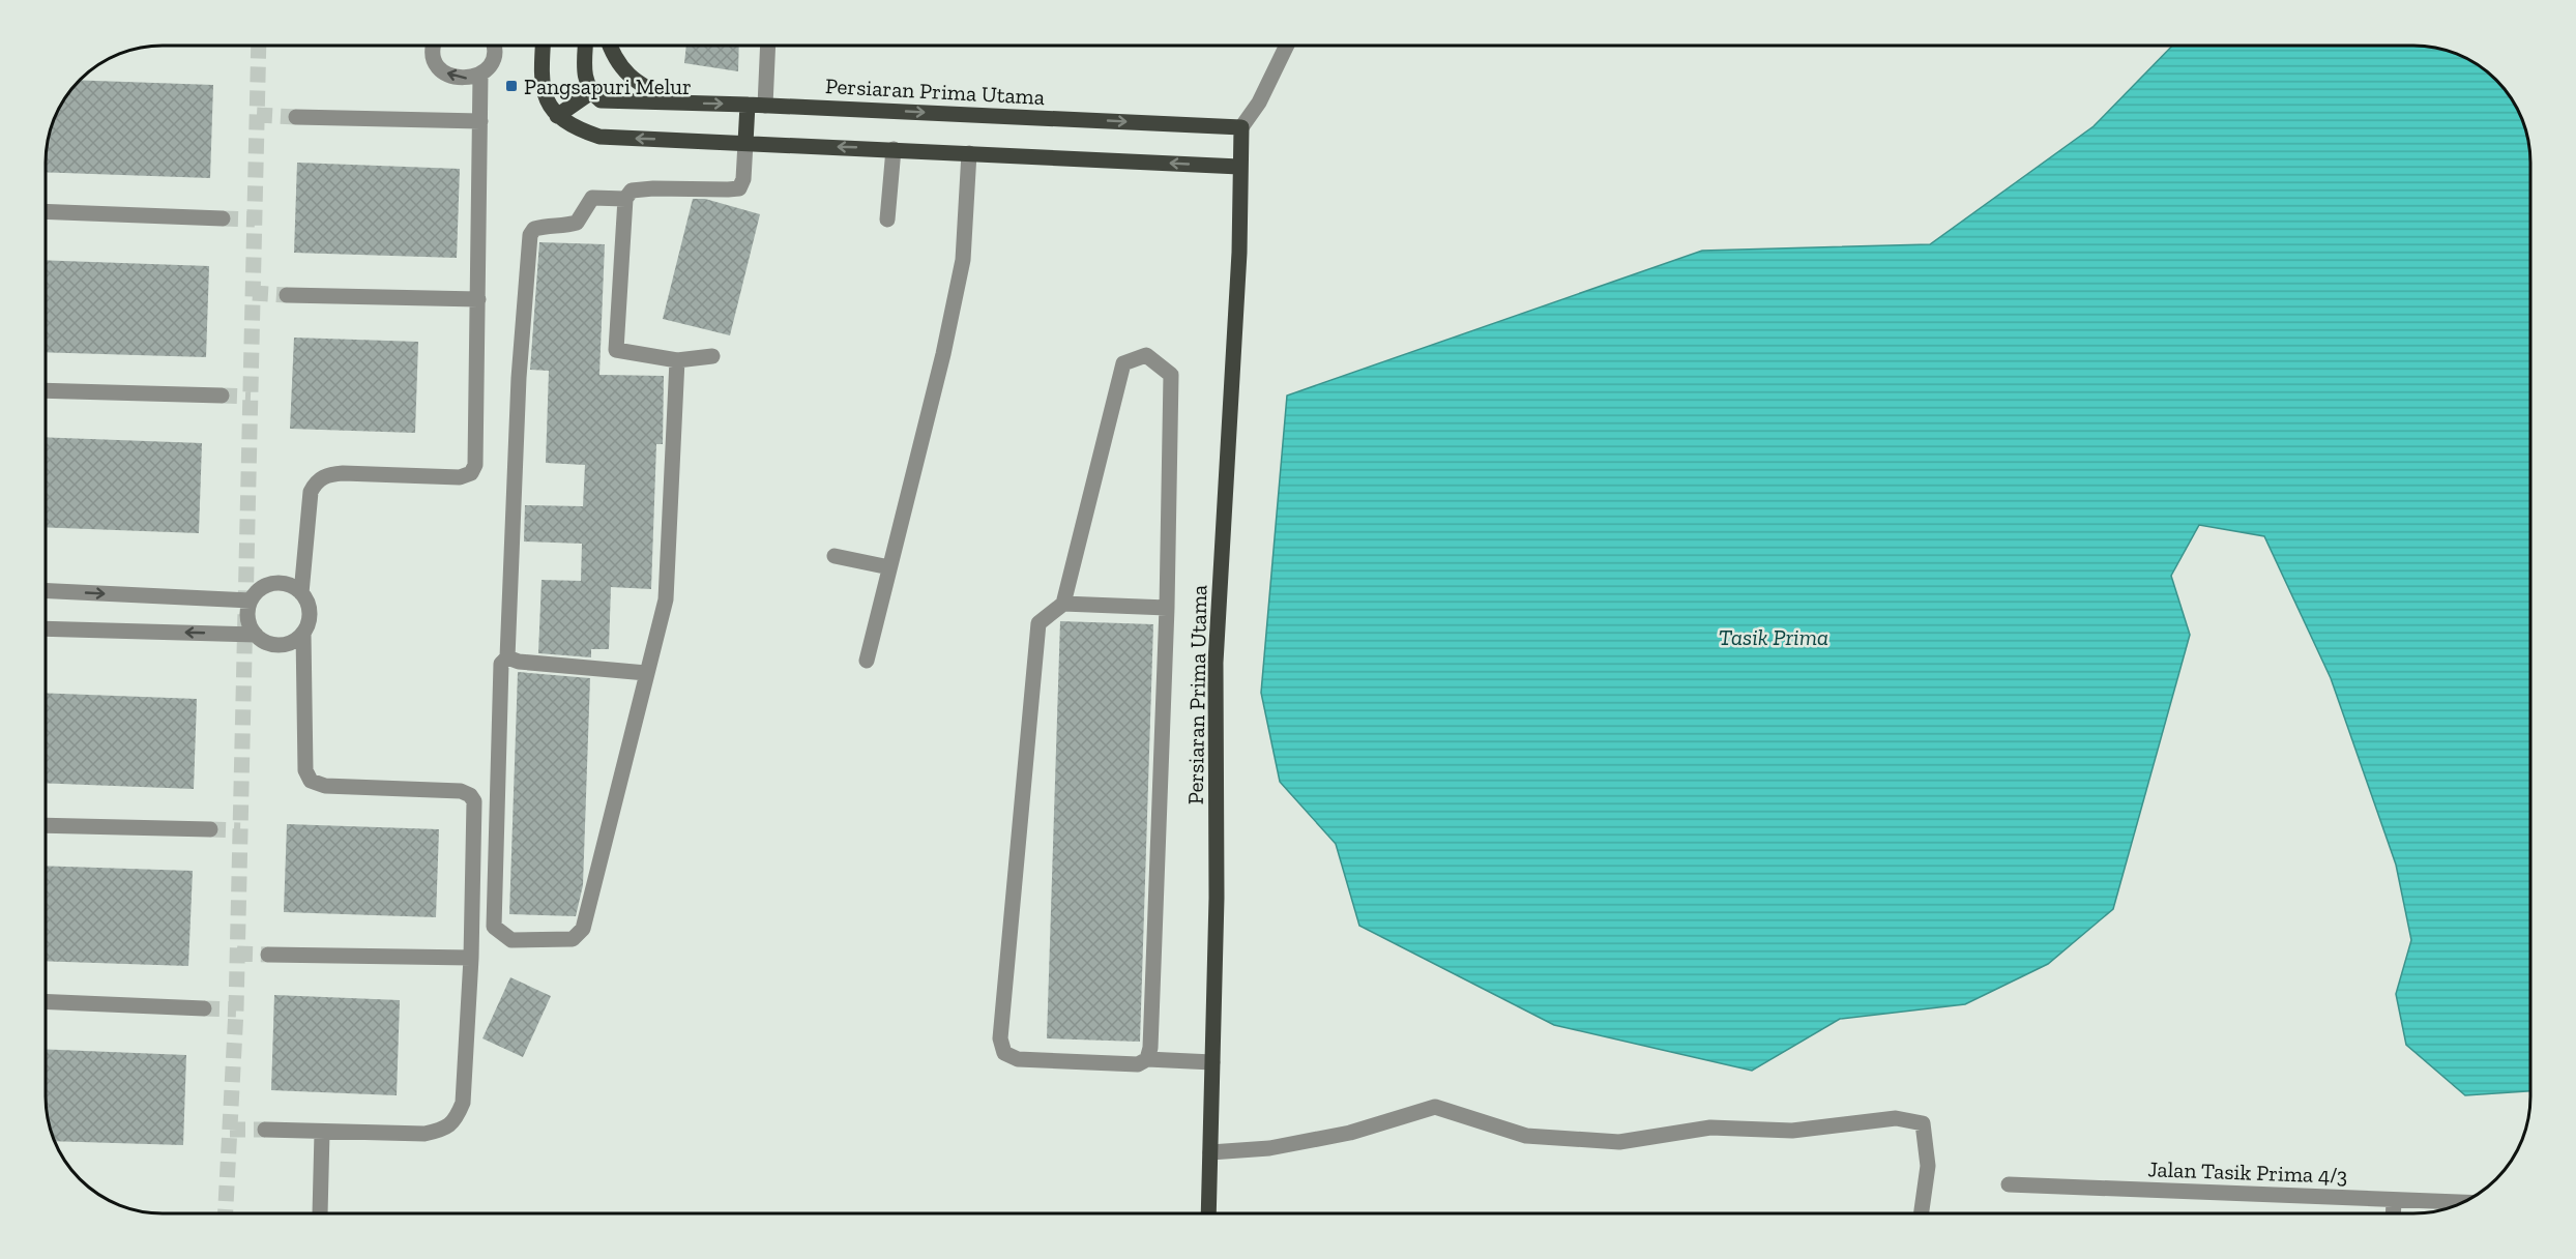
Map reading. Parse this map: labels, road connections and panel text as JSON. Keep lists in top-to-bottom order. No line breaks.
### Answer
{"streets":{"main road":["Persiaran Prima Utama"],"street":["Jalan Tasik Prima 4/3"]},"water":["Tasik Prima"],"places":{"transit":["Pangsapuri Melur"]}}
